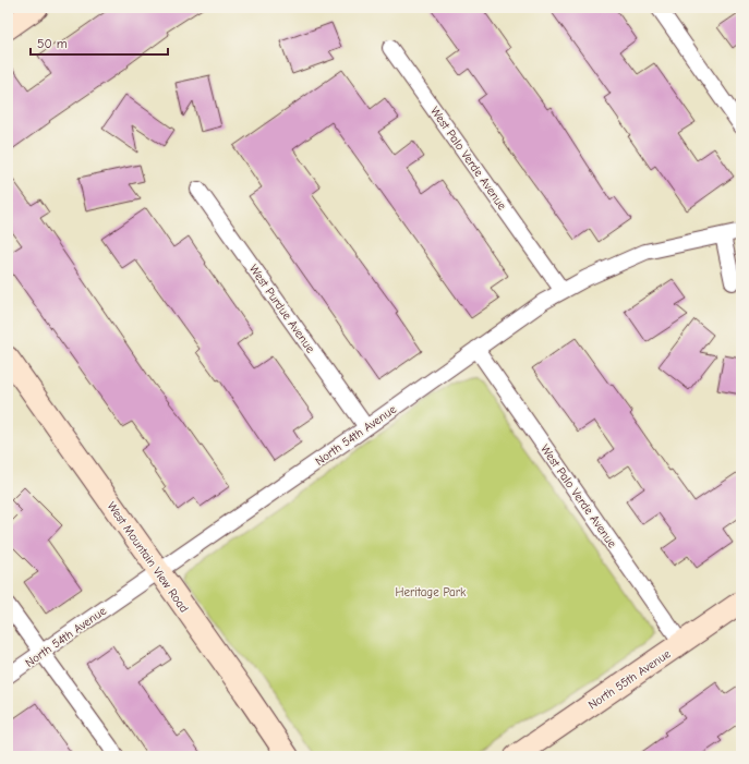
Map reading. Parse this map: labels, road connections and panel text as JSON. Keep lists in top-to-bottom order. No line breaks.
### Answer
{"streets":{"street":["West Palo Verde Avenue","West Purdue Avenue","North 54th Avenue","West Mountain View Road","North 55th Avenue"]},"crossings":[["West Palo Verde Avenue","North 54th Avenue"],["West Palo Verde Avenue","North 55th Avenue"],["West Purdue Avenue","North 54th Avenue"],["North 54th Avenue","West Mountain View Road"]],"parks":["Heritage Park"],"scale_bar":"50 m"}
